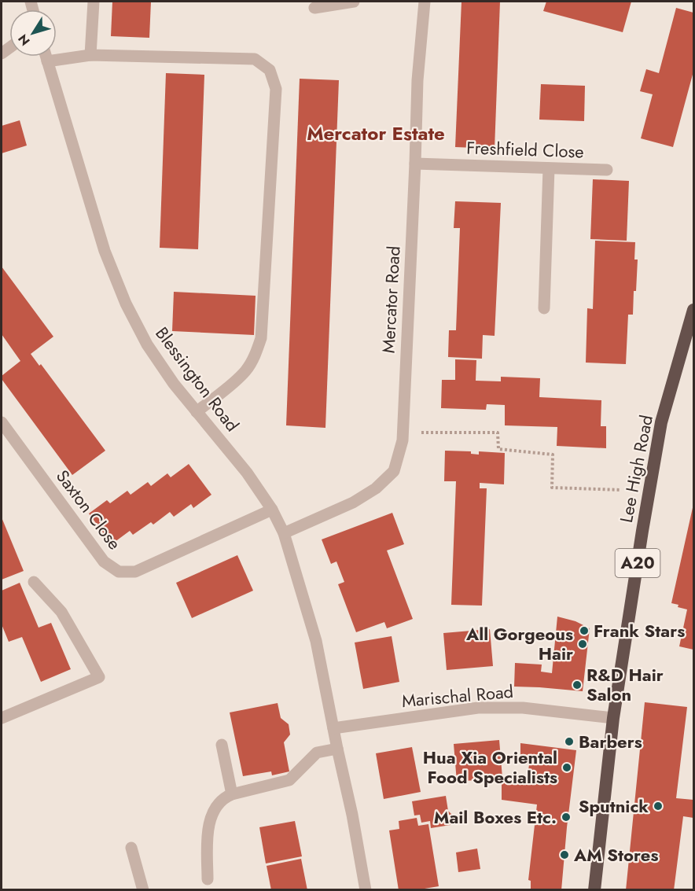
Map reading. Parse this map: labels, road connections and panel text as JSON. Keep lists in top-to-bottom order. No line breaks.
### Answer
{"streets":{"highway":["Lee High Road","A20"],"street":["Freshfield Close","Mercator Road","Blessington Road","Saxton Close","Marischal Road"]},"crossings":[["Freshfield Close","Mercator Road"],["Mercator Road","Blessington Road"],["Blessington Road","Saxton Close"],["Blessington Road","Marischal Road"],["Lee High Road","Marischal Road"]],"districts":["Mercator Estate"],"places":["Frank Stars","All Gorgeous Hair","R&D Hair Salon","Barbers","Hua Xia Oriental Food Specialists","Sputnick","Mail Boxes Etc.","AM Stores"],"north":"bottom left"}
